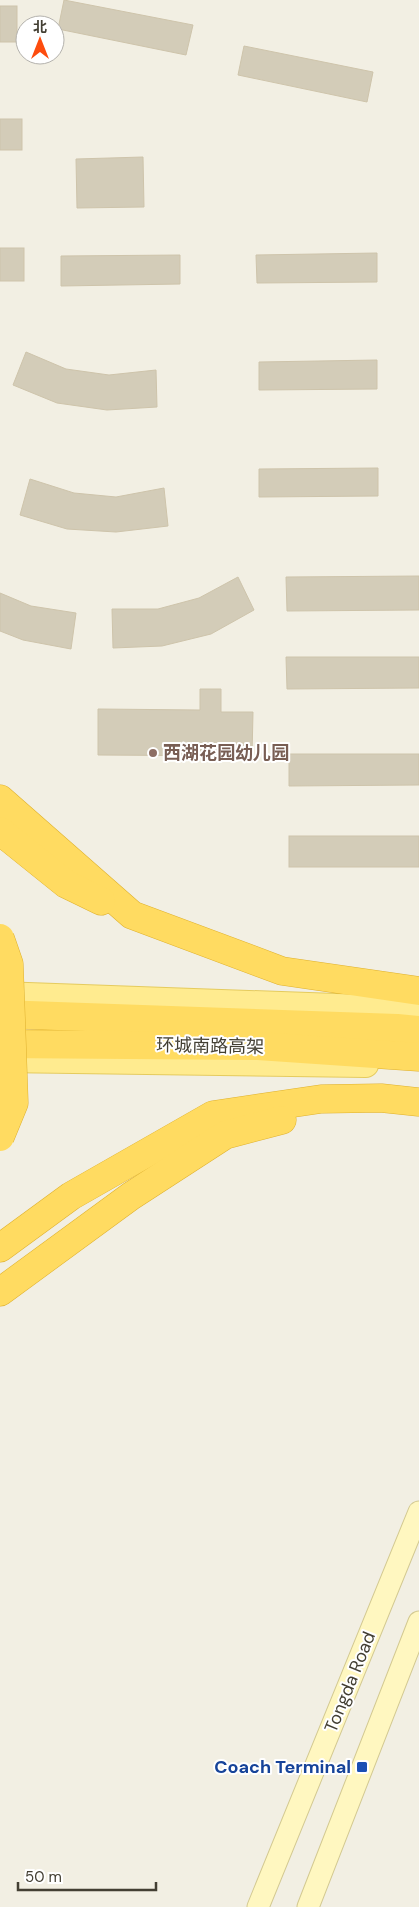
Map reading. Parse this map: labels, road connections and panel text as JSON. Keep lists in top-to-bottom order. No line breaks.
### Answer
{"streets":{"highway":["环城南路高架"],"street":["Tongda Road"]},"places":{"other":["西湖花园幼儿园"],"transit":["Coach Terminal"]},"scale_bar":"50 m","north":"top"}
